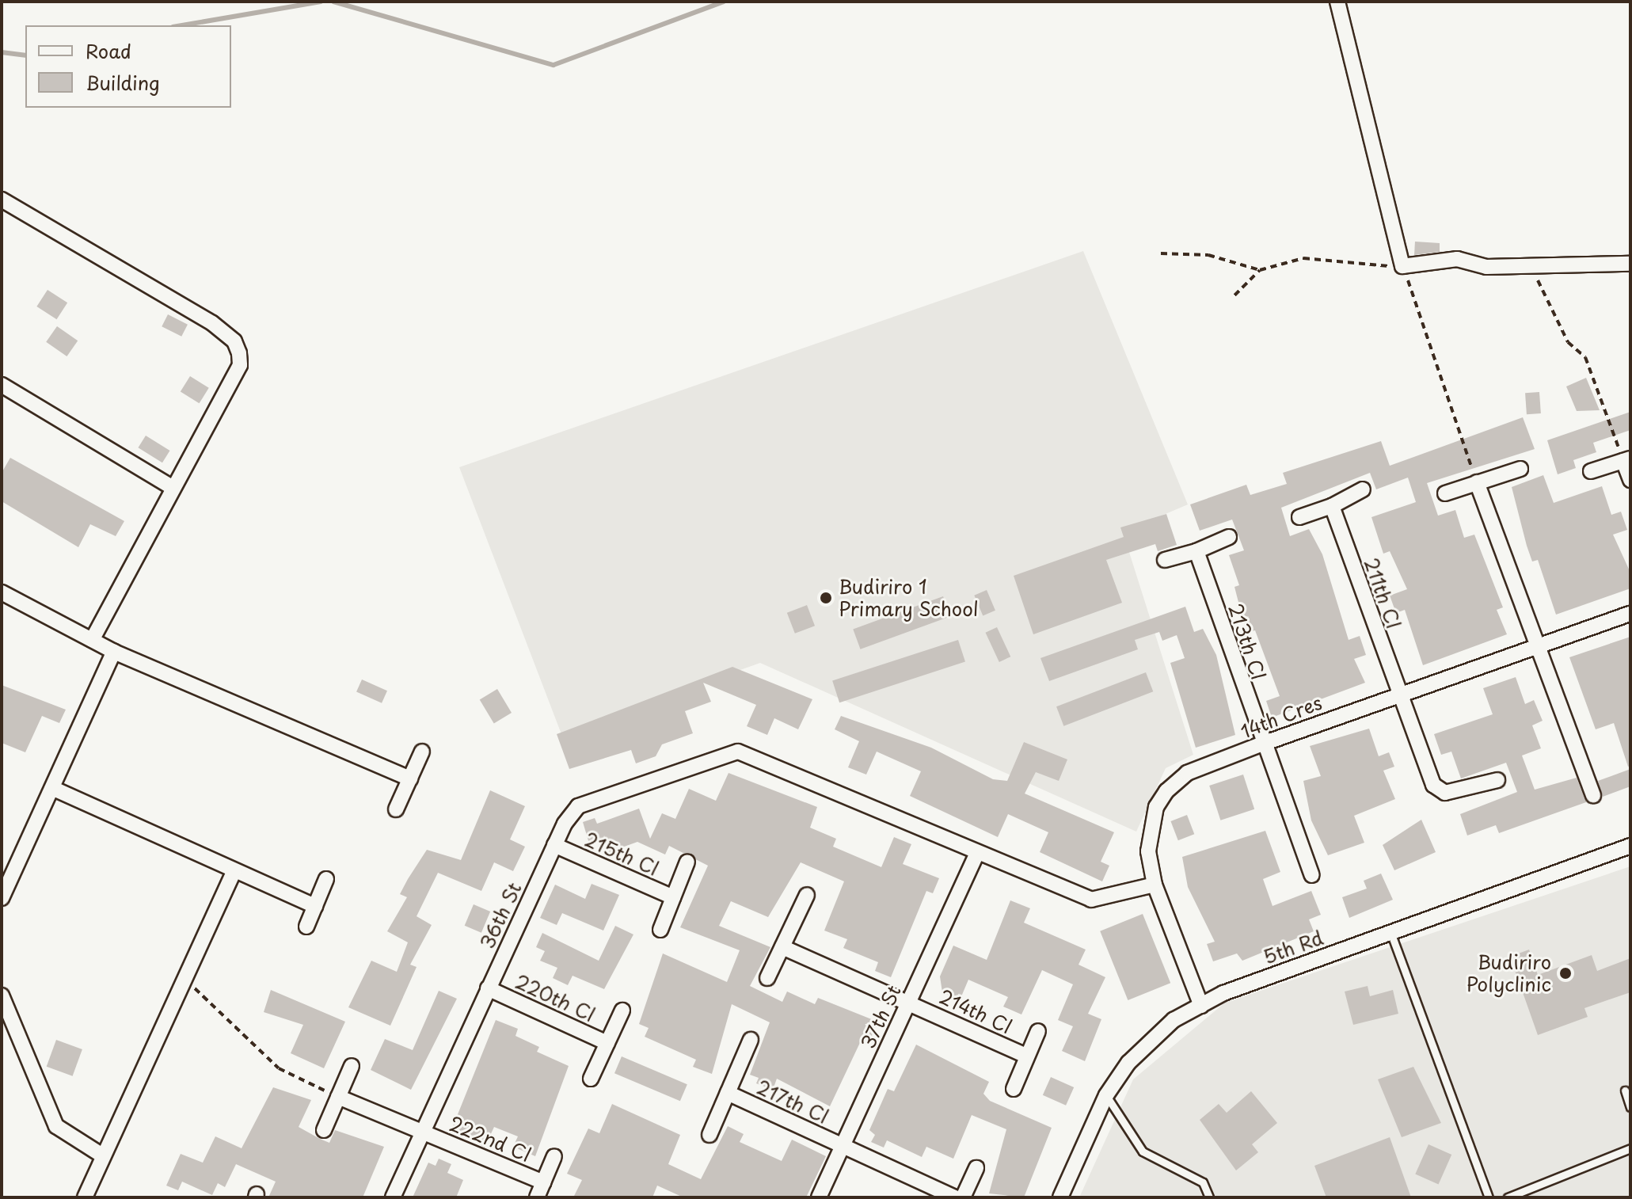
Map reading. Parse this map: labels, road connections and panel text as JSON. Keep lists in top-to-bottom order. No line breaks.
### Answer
{"streets":{"street":["211th Cl","213th Cl","14th Cres","215th Cl","36th St","5th Rd","220th Cl","214th Cl","37th St","217th Cl","222nd Cl"]},"crossings":[["211th Cl","14th Cres"],["213th Cl","14th Cres"],["14th Cres","5th Rd"],["215th Cl","36th St"],["36th St","220th Cl"],["36th St","37th St"],["36th St","222nd Cl"],["214th Cl","37th St"],["37th St","217th Cl"]],"places":["Budiriro 1 Primary School","Budiriro Polyclinic"],"legend":["Road","Building"]}
